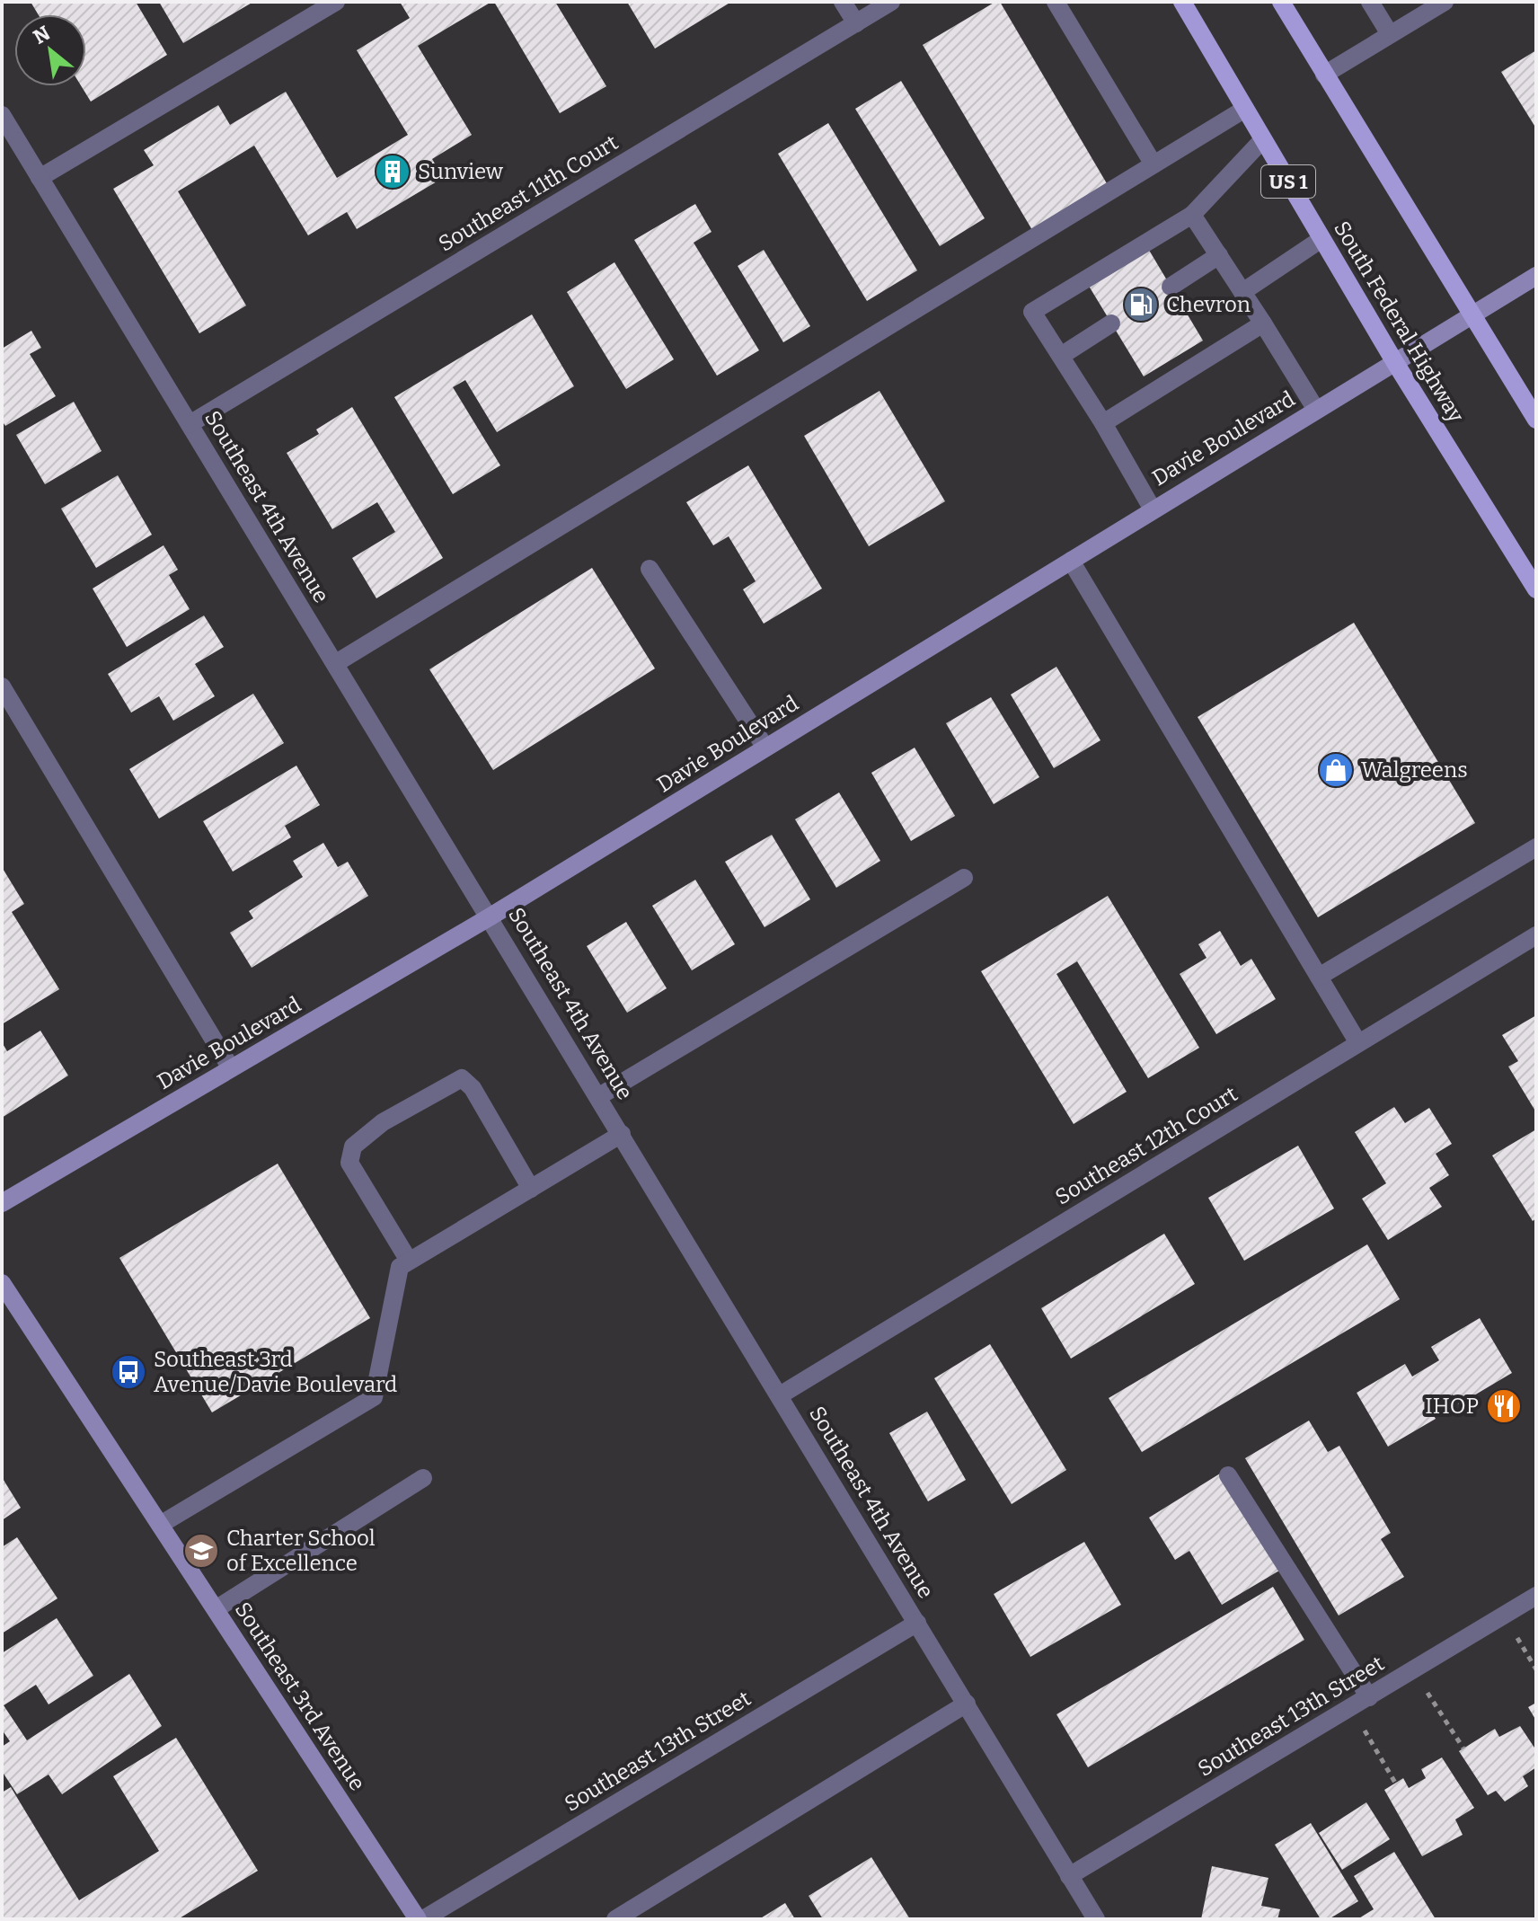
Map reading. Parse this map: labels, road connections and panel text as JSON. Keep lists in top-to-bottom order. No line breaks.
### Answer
{"streets":{"main road":["US 1","South Federal Highway","Davie Boulevard","Southeast 3rd Avenue"],"street":["Southeast 11th Court","Southeast 4th Avenue","Southeast 12th Court","Southeast 13th Street"]},"crossings":[["Southeast 11th Court","Southeast 4th Avenue"],["South Federal Highway","Davie Boulevard"],["Davie Boulevard","Southeast 4th Avenue"],["Southeast 4th Avenue","Southeast 12th Court"],["Southeast 4th Avenue","Southeast 13th Street"],["Southeast 3rd Avenue","Southeast 13th Street"]],"places":{"building":["Sunview"],"fuel station":["Chevron"],"shop":["Walgreens"],"bus stop":["Southeast 3rd Avenue/Davie Boulevard"],"restaurant":["IHOP"],"school or university":["Charter School of Excellence"]},"north":"top left"}
